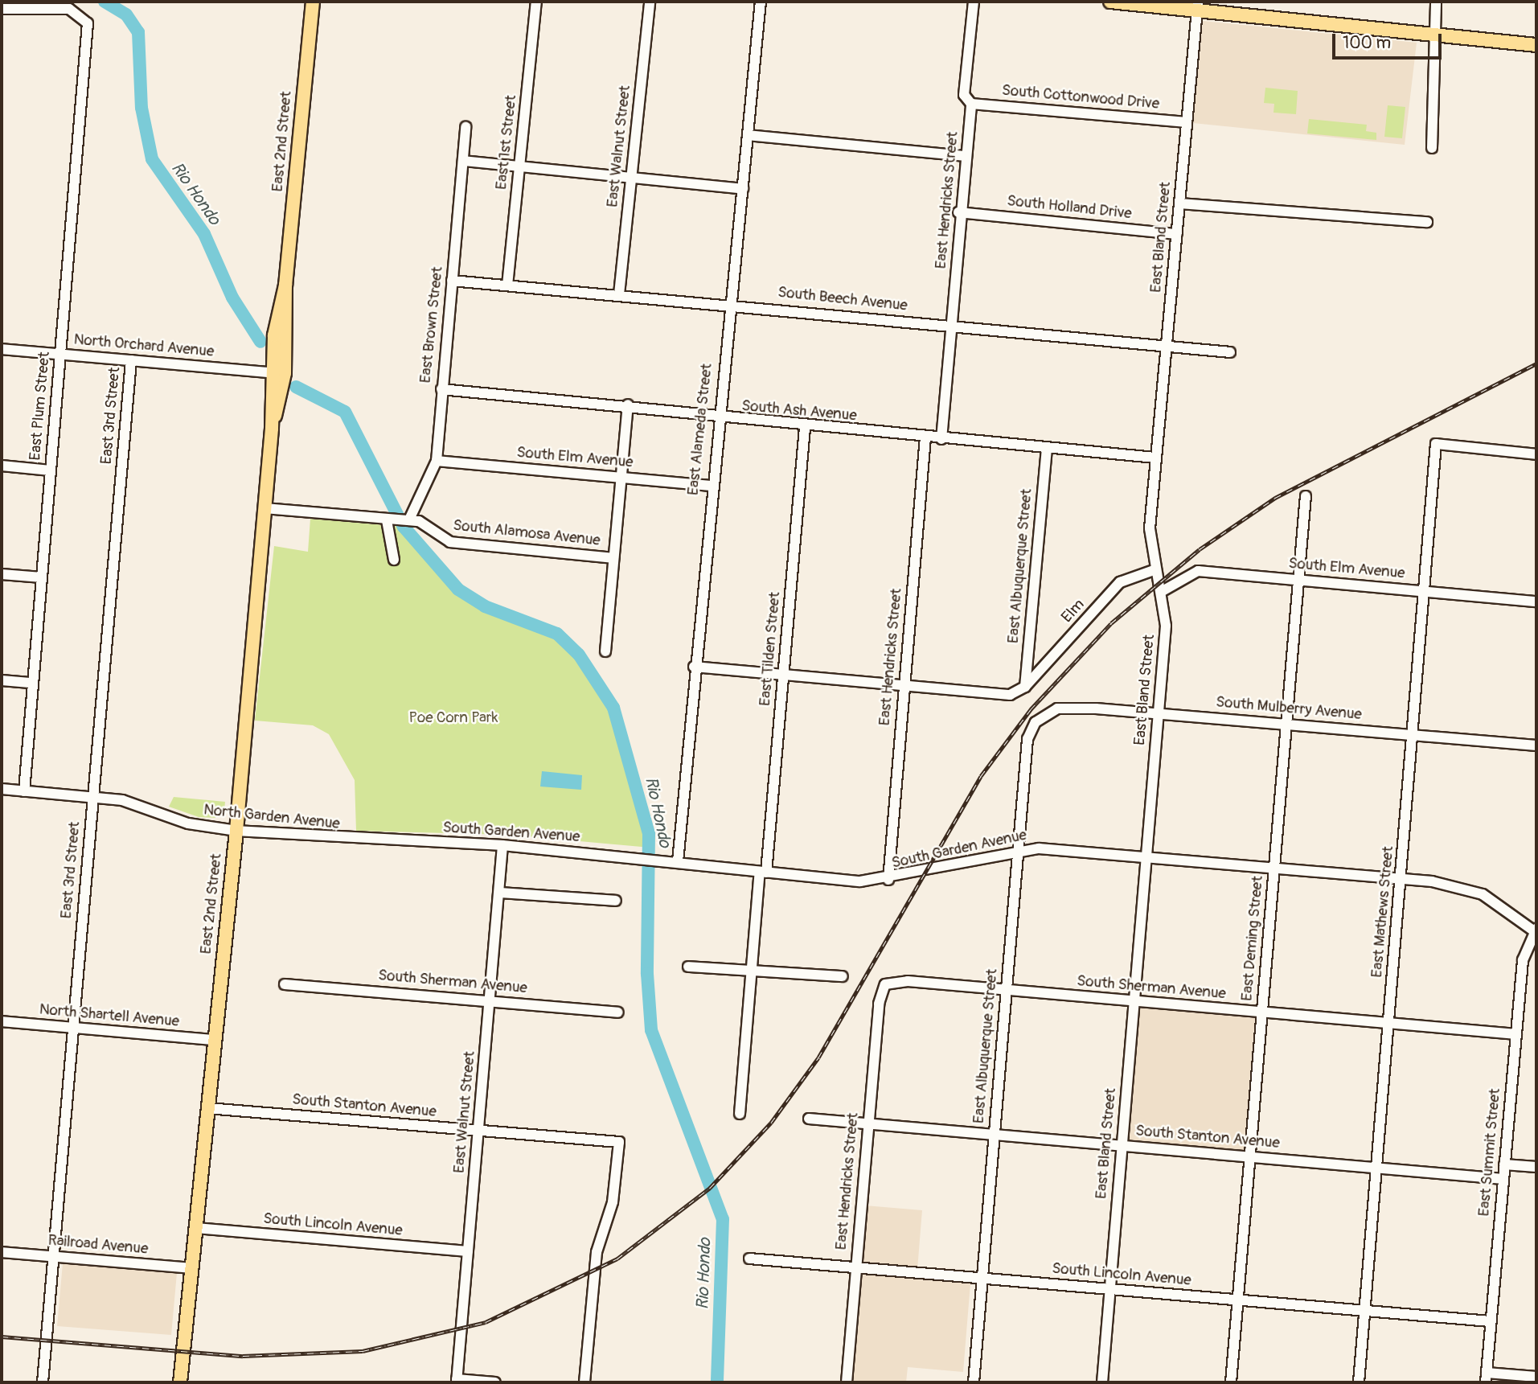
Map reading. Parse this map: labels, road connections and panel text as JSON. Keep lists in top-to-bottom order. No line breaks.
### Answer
{"streets":{"main road":["East 2nd Street"],"street":["South Cottonwood Drive","East 1st Street","East Walnut Street","East Hendricks Street","South Holland Drive","East Bland Street","South Beech Avenue","East Brown Street","North Orchard Avenue","East Plum Street","South Ash Avenue","East 3rd Street","East Alameda Street","South Elm Avenue","South Alamosa Avenue","East Albuquerque Street","Elm","East Tilden Street","South Mulberry Avenue","North Garden Avenue","South Garden Avenue","East Mathews Street","East Deming Street","South Sherman Avenue","North Shartell Avenue","South Stanton Avenue","East Summit Street","South Lincoln Avenue","Railroad Avenue"]},"crossings":[["South Cottonwood Drive","East Hendricks Street"],["South Cottonwood Drive","East Bland Street"],["East 2nd Street","North Orchard Avenue"],["East 2nd Street","North Garden Avenue"],["East 2nd Street","North Shartell Avenue"],["East 2nd Street","South Stanton Avenue"],["East 2nd Street","South Lincoln Avenue"],["East 2nd Street","Railroad Avenue"],["East 1st Street","South Beech Avenue"],["East Walnut Street","South Beech Avenue"],["East Walnut Street","South Garden Avenue"],["East Walnut Street","South Sherman Avenue"],["East Walnut Street","South Stanton Avenue"],["East Walnut Street","South Lincoln Avenue"],["East Hendricks Street","South Holland Drive"],["East Hendricks Street","South Beech Avenue"],["East Hendricks Street","South Ash Avenue"],["East Hendricks Street","South Garden Avenue"],["East Hendricks Street","South Sherman Avenue"],["East Hendricks Street","South Stanton Avenue"],["East Hendricks Street","South Lincoln Avenue"],["South Holland Drive","East Bland Street"],["East Bland Street","South Beech Avenue"],["East Bland Street","South Ash Avenue"],["East Bland Street","South Elm Avenue"],["East Bland Street","Elm"],["East Bland Street","South Mulberry Avenue"],["East Bland Street","South Garden Avenue"],["East Bland Street","South Sherman Avenue"],["East Bland Street","South Stanton Avenue"],["East Bland Street","South Lincoln Avenue"],["South Beech Avenue","East Brown Street"],["South Beech Avenue","East Alameda Street"],["East Brown Street","South Ash Avenue"],["East Brown Street","South Elm Avenue"],["East Brown Street","South Alamosa Avenue"],["North Orchard Avenue","East Plum Street"],["North Orchard Avenue","East 3rd Street"],["East Plum Street","North Garden Avenue"],["South Ash Avenue","East Alameda Street"],["South Ash Avenue","East Albuquerque Street"],["South Ash Avenue","East Tilden Street"],["East 3rd Street","North Garden Avenue"],["East 3rd Street","North Shartell Avenue"],["East 3rd Street","Railroad Avenue"],["East Alameda Street","South Elm Avenue"],["East Alameda Street","South Garden Avenue"],["South Elm Avenue","East Mathews Street"],["South Elm Avenue","East Deming Street"],["East Albuquerque Street","Elm"],["East Albuquerque Street","South Mulberry Avenue"],["East Albuquerque Street","South Garden Avenue"],["East Albuquerque Street","South Sherman Avenue"],["East Albuquerque Street","South Stanton Avenue"],["East Albuquerque Street","South Lincoln Avenue"],["East Tilden Street","South Garden Avenue"],["South Mulberry Avenue","East Mathews Street"],["South Mulberry Avenue","East Deming Street"],["North Garden Avenue","South Garden Avenue"],["South Garden Avenue","East Mathews Street"],["South Garden Avenue","East Deming Street"],["South Garden Avenue","East Summit Street"],["East Mathews Street","South Sherman Avenue"],["East Mathews Street","South Stanton Avenue"],["East Mathews Street","South Lincoln Avenue"],["East Deming Street","South Sherman Avenue"],["East Deming Street","South Stanton Avenue"],["East Deming Street","South Lincoln Avenue"],["South Sherman Avenue","East Summit Street"],["South Stanton Avenue","East Summit Street"],["East Summit Street","South Lincoln Avenue"]],"water":["Rio Hondo"],"parks":["Poe Corn Park"],"scale_bar":"100 m"}
